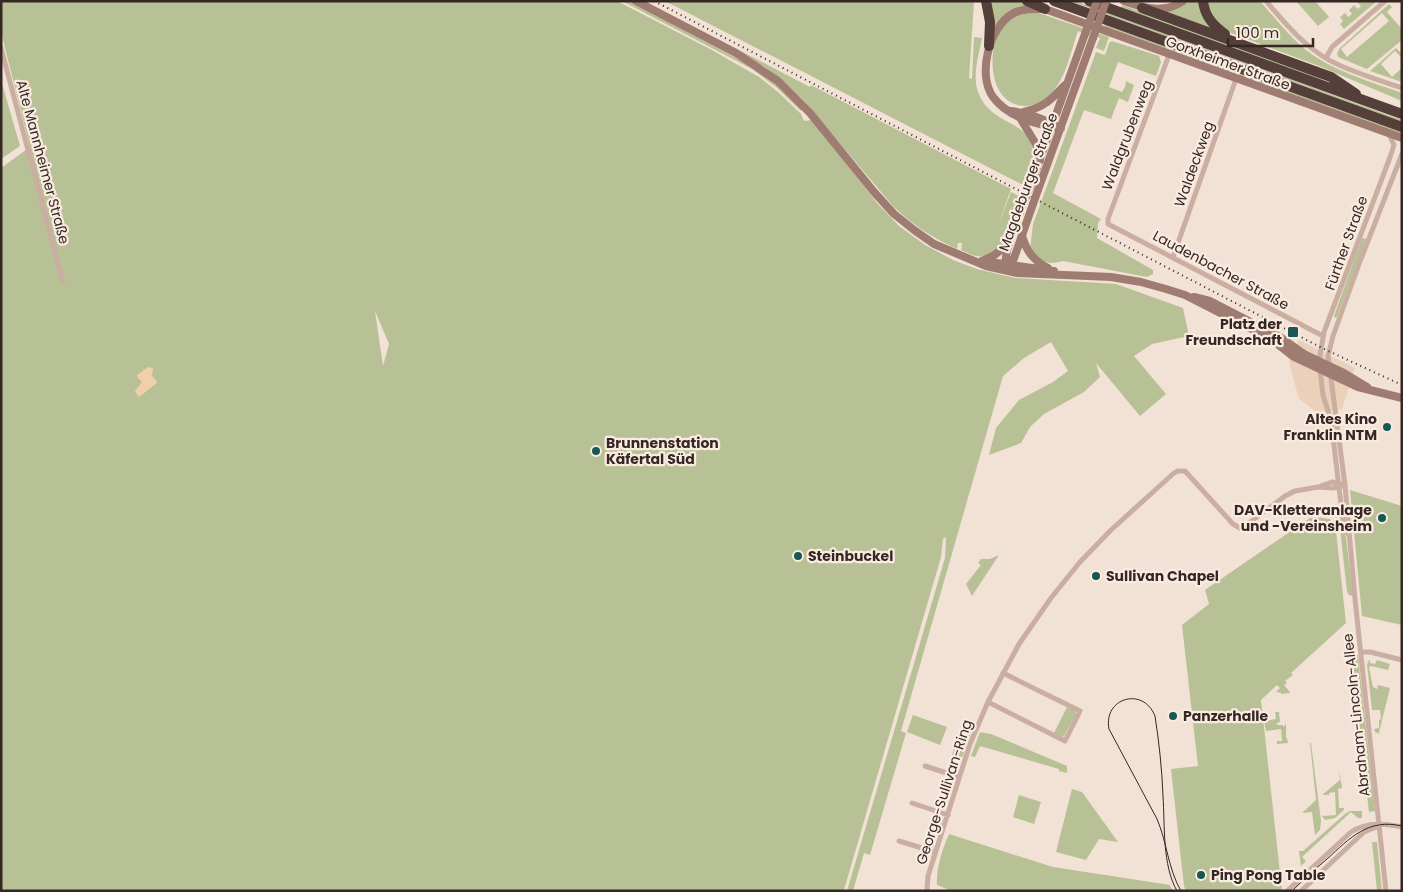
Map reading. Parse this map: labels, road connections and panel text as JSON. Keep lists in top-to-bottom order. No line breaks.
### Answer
{"streets":{"main road":["Gorxheimer Straße","Magdeburger Straße"],"street":["Waldgrubenweg","Alte Mannheimer Straße","Waldeckweg","Fürther Straße","Laudenbacher Straße","Abraham-Lincoln-Allee","George-Sullivan-Ring"]},"crossings":[["Gorxheimer Straße","Waldgrubenweg"],["Gorxheimer Straße","Waldeckweg"],["Gorxheimer Straße","Fürther Straße"],["Waldgrubenweg","Laudenbacher Straße"],["Waldeckweg","Laudenbacher Straße"],["Fürther Straße","Laudenbacher Straße"],["Fürther Straße","Abraham-Lincoln-Allee"],["Abraham-Lincoln-Allee","George-Sullivan-Ring"]],"places":{"transit":["Platz der Freundschaft"],"other":["Altes Kino Franklin NTM","Brunnenstation Käfertal Süd","DAV-Kletteranlage und -Vereinsheim","Steinbuckel","Sullivan Chapel","Panzerhalle","Ping Pong Table"]},"scale_bar":"100 m"}
